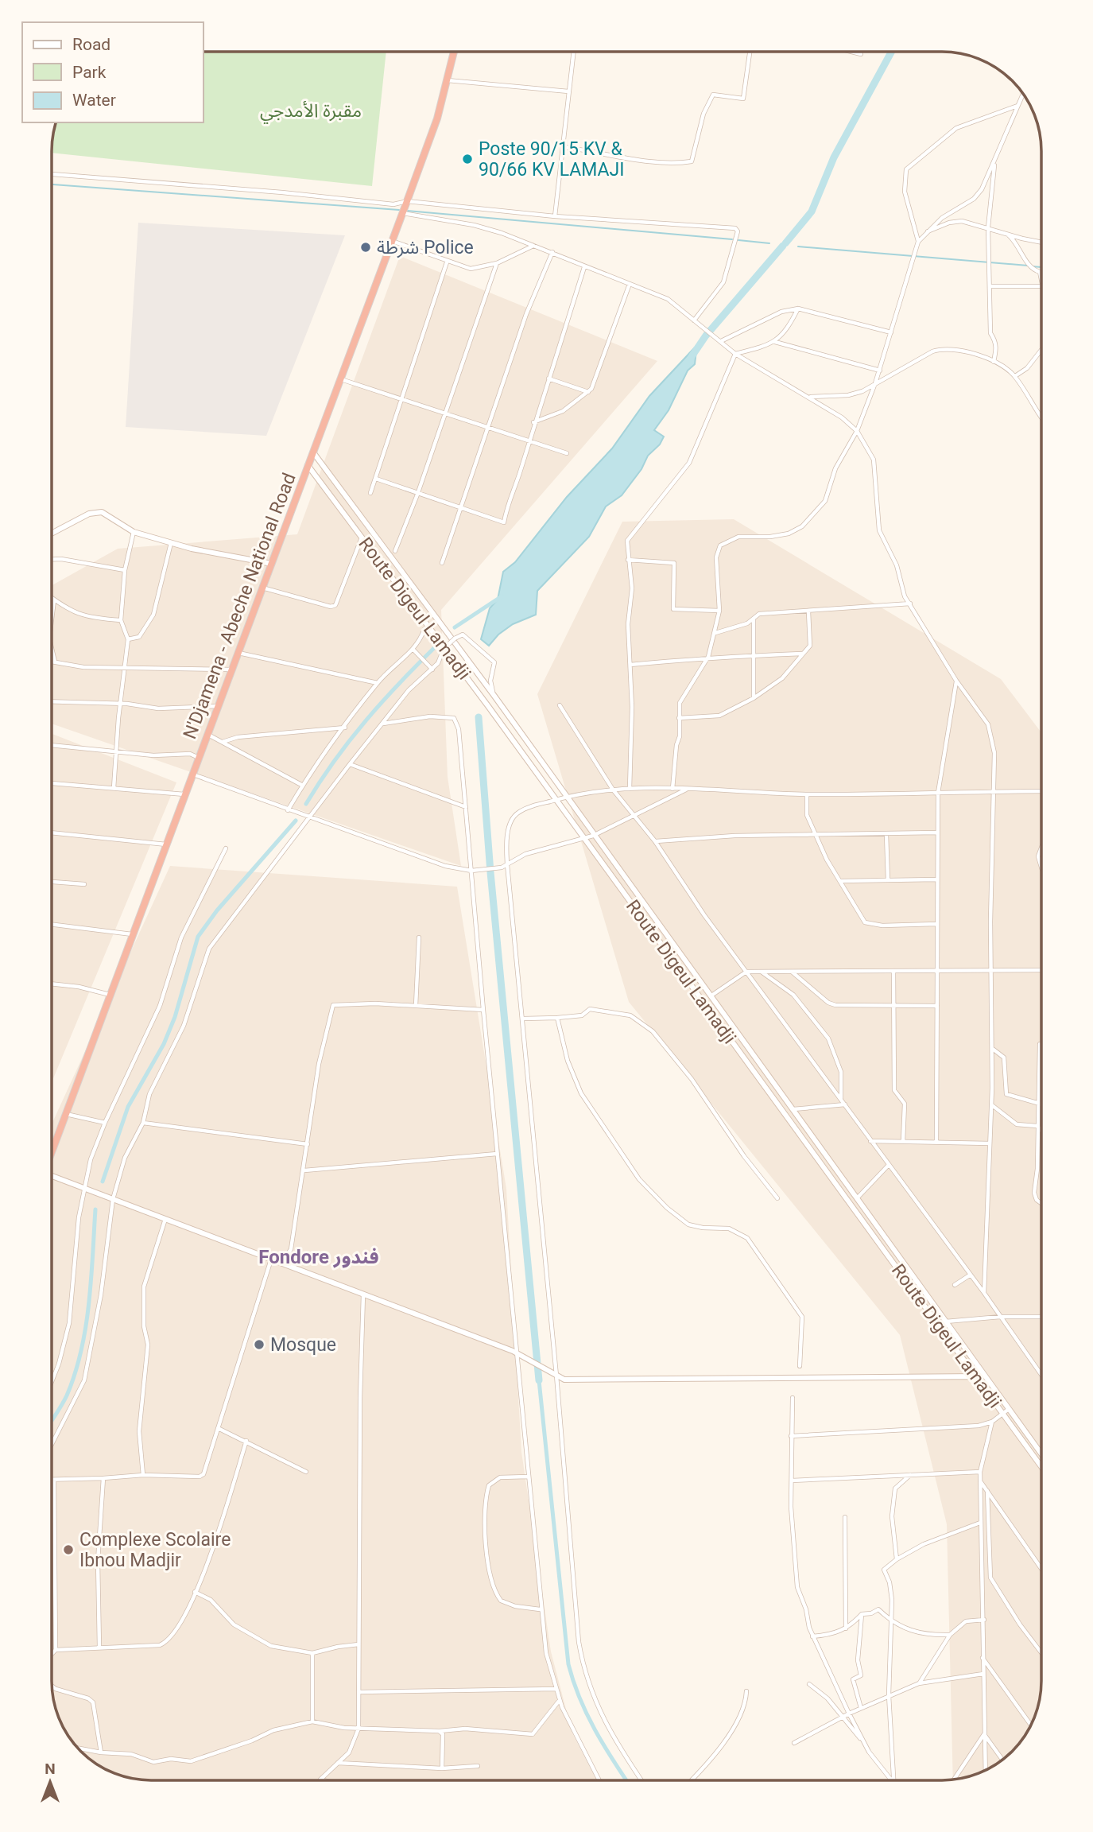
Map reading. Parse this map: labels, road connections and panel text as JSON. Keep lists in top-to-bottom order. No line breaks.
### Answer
{"streets":{"highway":["N'Djamena - Abeche National Road"],"main road":["Route Digeul Lamadji"]},"crossings":[["N'Djamena - Abeche National Road","Route Digeul Lamadji"]],"districts":["Fondore فندور"],"parks":["مقبرة الأمدجي"],"places":["Poste 90/15 KV & 90/66 KV LAMAJI","شرطة Police","Mosque","Complexe Scolaire Ibnou Madjir"],"legend":["Road","Park","Water"],"north":"top"}
